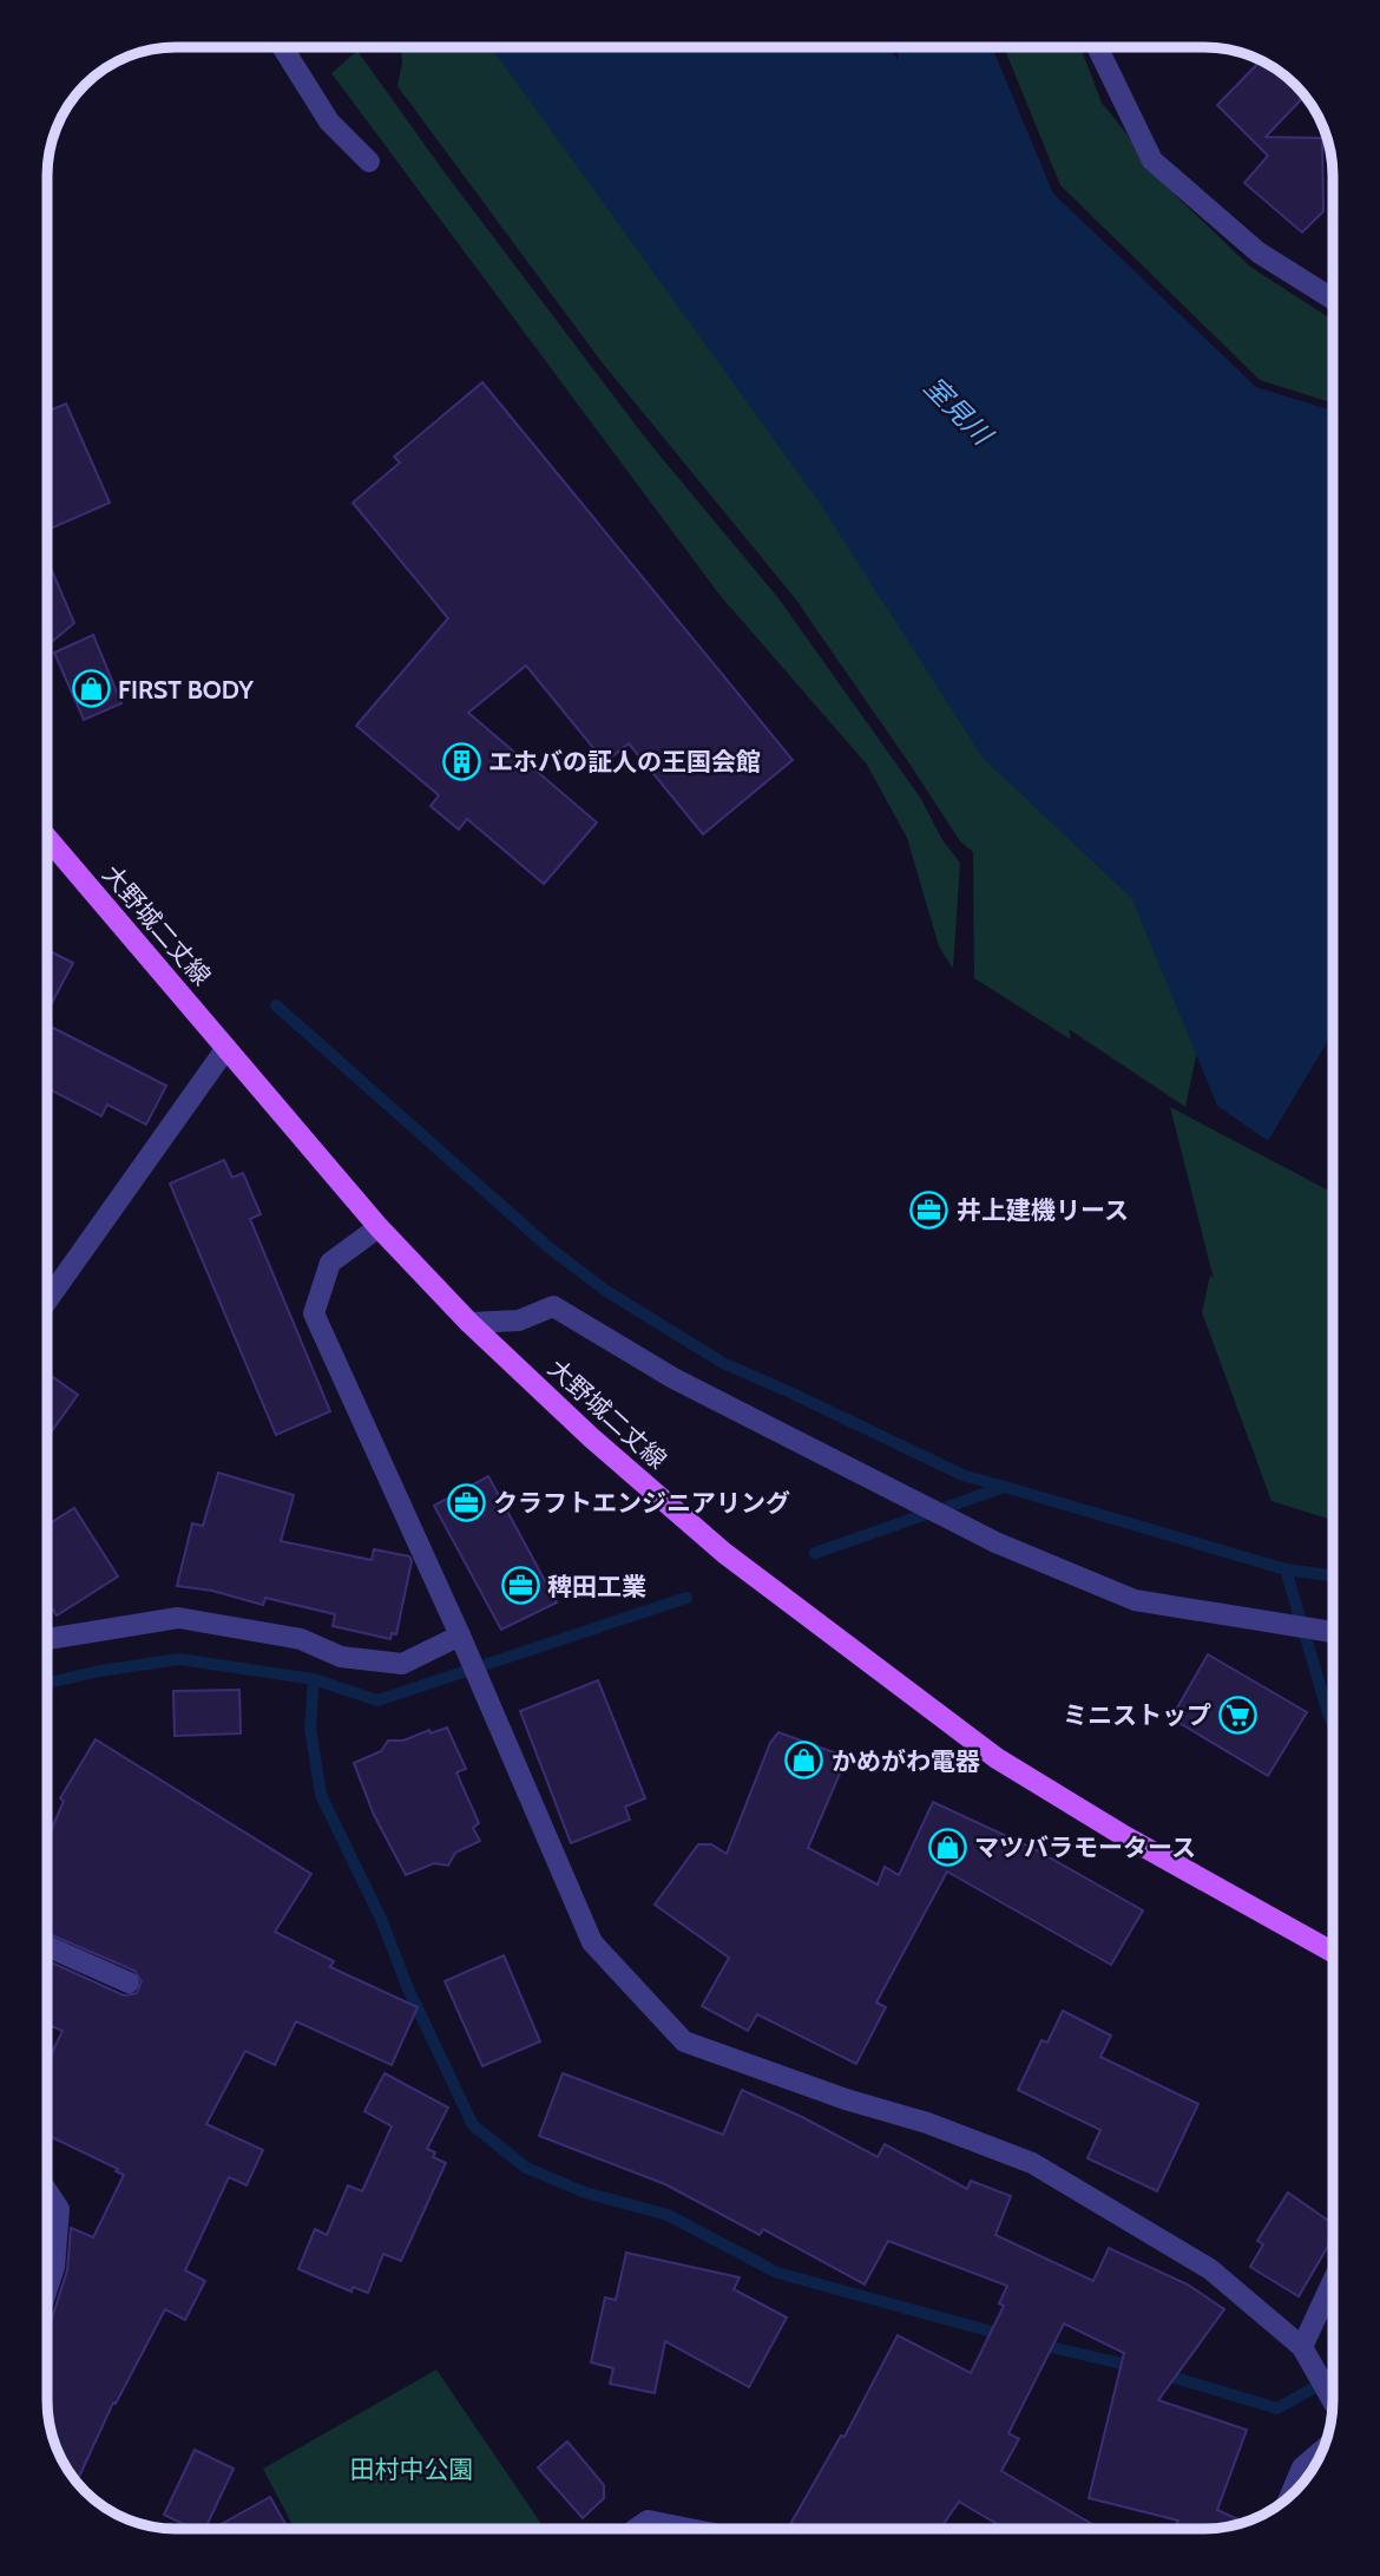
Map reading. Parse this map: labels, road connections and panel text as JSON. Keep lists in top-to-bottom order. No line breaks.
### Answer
{"streets":{"main road":["大野城二丈線"]},"water":["室見川"],"parks":["田村中公園"],"places":{"shop":["FIRST BODY","かめがわ電器","マツバラモータース"],"building":["エホバの証人の王国会館"],"office":["井上建機リース","クラフトエンジニアリング","稗田工業"],"supermarket":["ミニストップ"]}}
